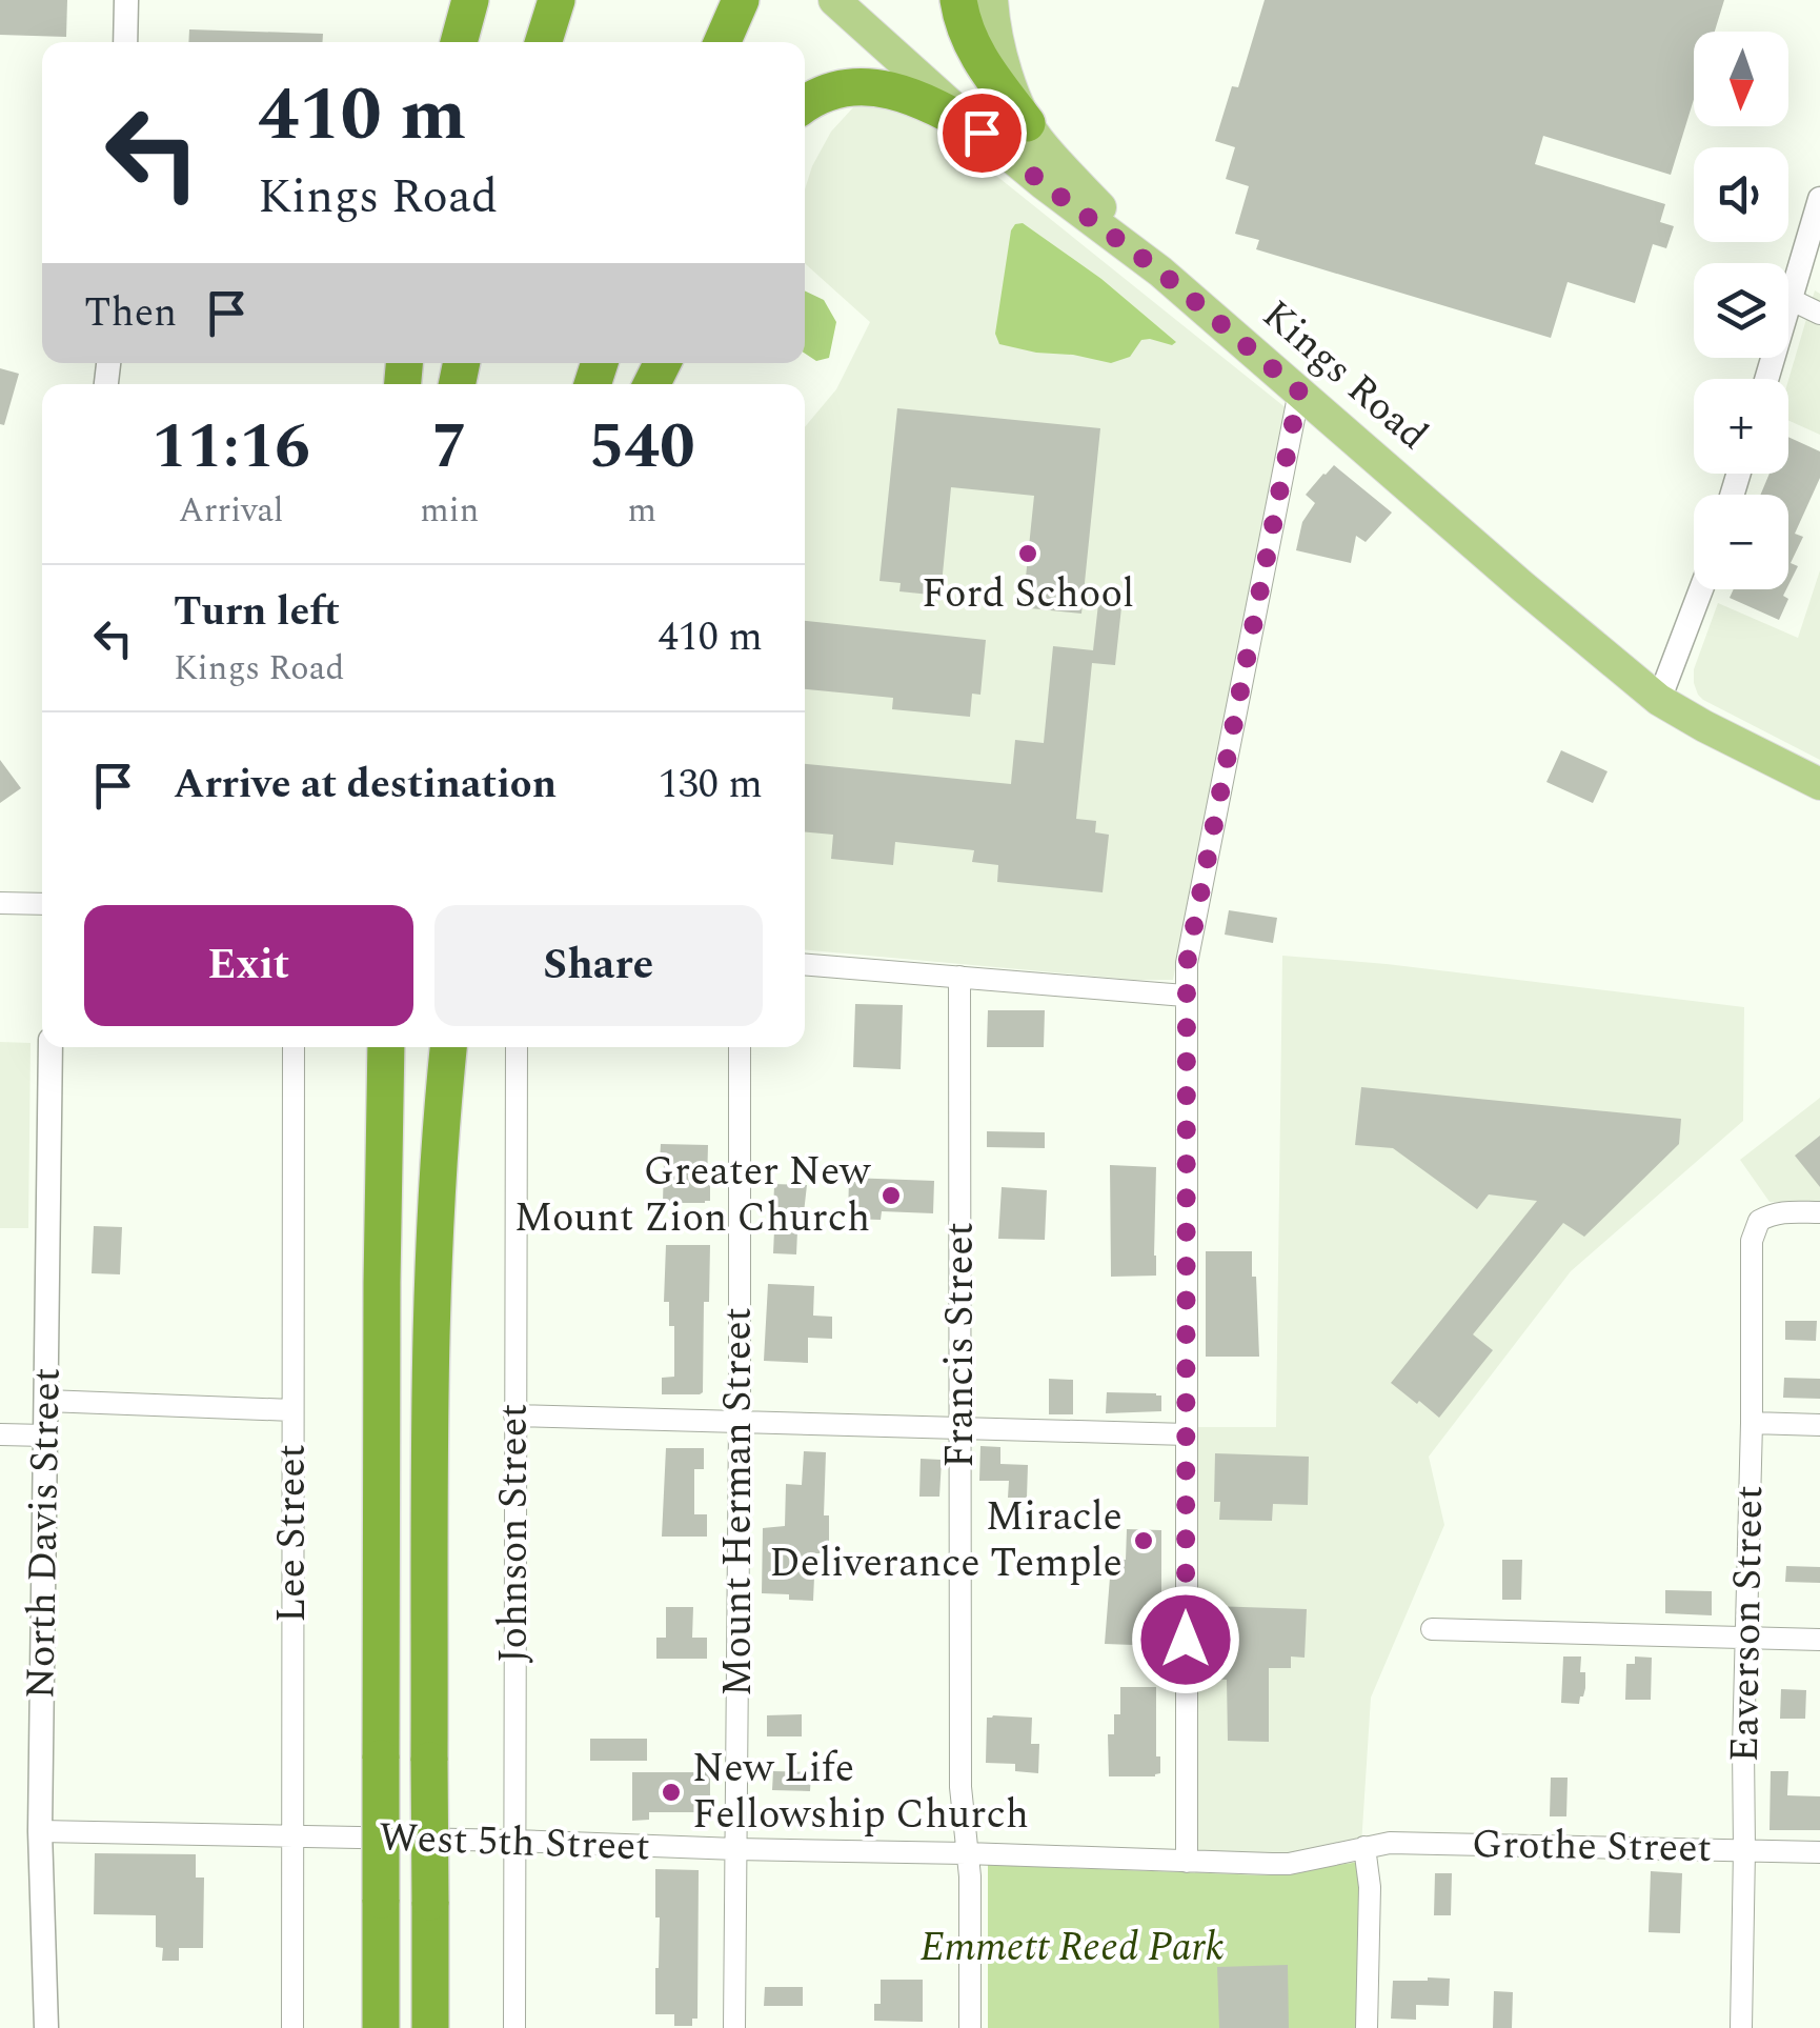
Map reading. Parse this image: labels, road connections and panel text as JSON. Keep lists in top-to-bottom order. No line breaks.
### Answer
{"streets":{"main road":["Kings Road"],"street":["Francis Street","Mount Herman Street","North Davis Street","Lee Street","Johnson Street","Eaverson Street","West 5th Street","Grothe Street"]},"crossings":[["Francis Street","West 5th Street"],["Mount Herman Street","West 5th Street"],["North Davis Street","West 5th Street"],["Lee Street","West 5th Street"],["Johnson Street","West 5th Street"],["Eaverson Street","Grothe Street"],["West 5th Street","Grothe Street"]],"parks":["Emmett Reed Park"],"places":["Ford School","Greater New Mount Zion Church","Miracle Deliverance Temple","New Life Fellowship Church"],"north":"bottom","page":{"map_buttons":["+","−"],"turn":["410 m","Kings Road"],"then":"Then","eta":["11:16","Arrival","7","min","540","m"],"list":[{"name":"Turn left","note":"Kings Road","value":"410 m"},{"name":"Arrive at destination","value":"130 m"}],"buttons":["Exit","Share"]}}
